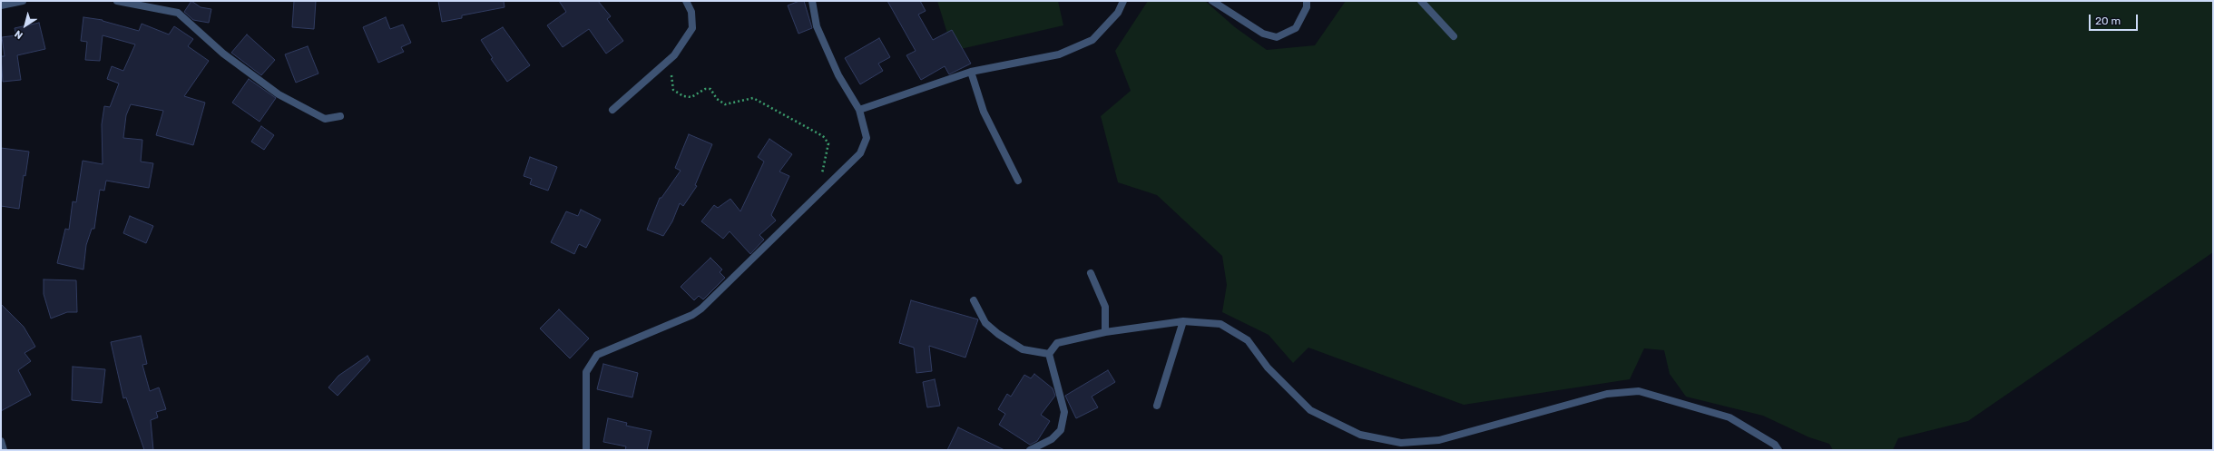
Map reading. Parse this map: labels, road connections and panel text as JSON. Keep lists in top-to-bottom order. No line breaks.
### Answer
{"scale_bar":"20 m","north":"bottom left"}
